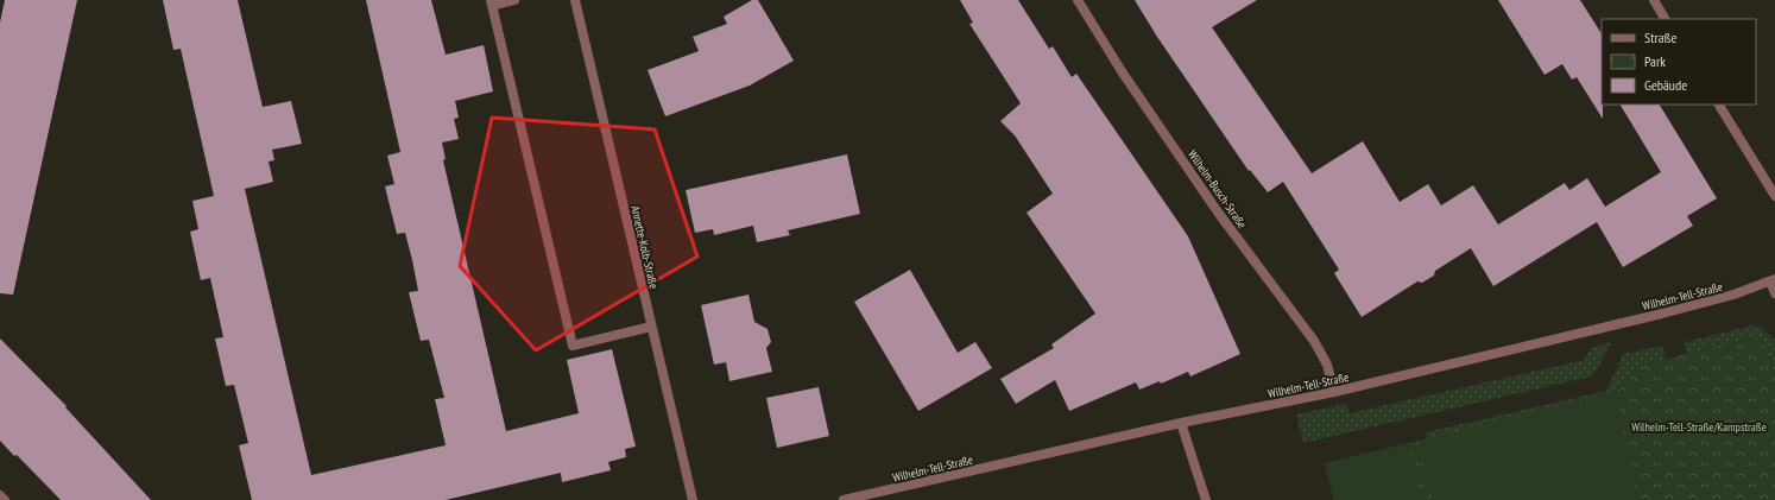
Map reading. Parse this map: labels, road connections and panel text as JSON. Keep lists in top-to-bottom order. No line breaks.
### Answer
{"streets":{"street":["Wilhelm-Busch-Straße","Annette-Kolb-Straße","Wilhelm-Tell-Straße"]},"crossings":[["Wilhelm-Busch-Straße","Wilhelm-Tell-Straße"]],"parks":["Wilhelm-Tell-Straße/Kampstraße"],"legend":["Straße","Park","Gebäude"]}
